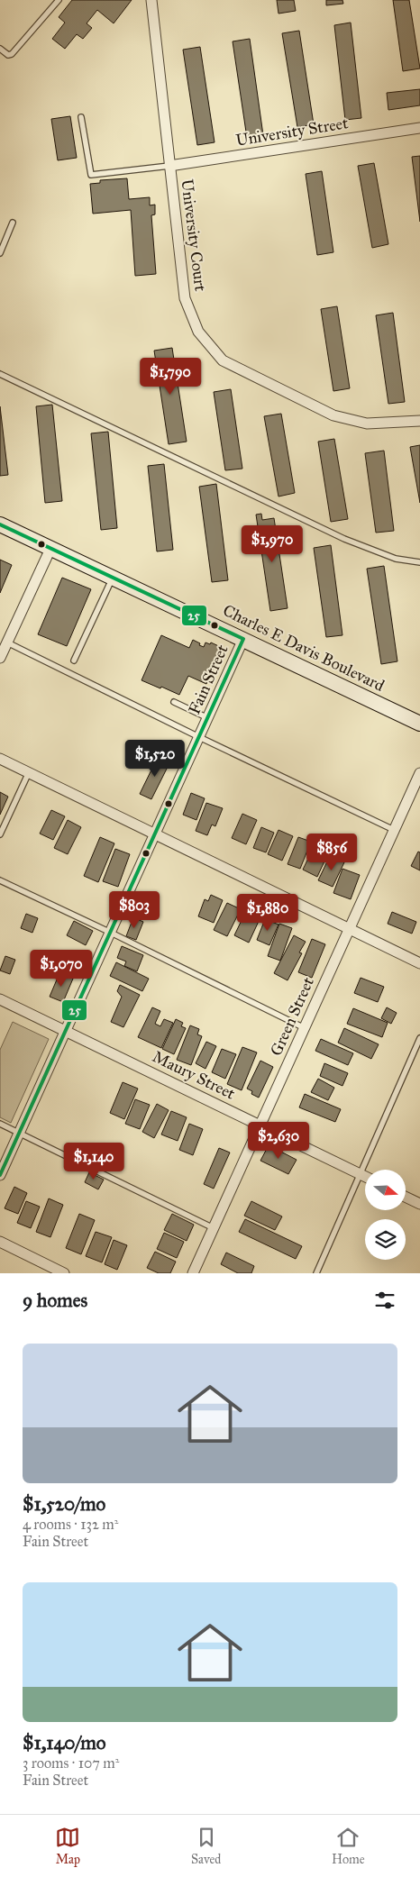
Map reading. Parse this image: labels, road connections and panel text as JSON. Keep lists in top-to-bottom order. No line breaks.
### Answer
{"streets":{"street":["University Street","University Court","Charles E Davis Boulevard","Fain Street","Green Street","Maury Street"]},"crossings":[["University Street","University Court"],["Charles E Davis Boulevard","Fain Street"],["Fain Street","Maury Street"],["Green Street","Maury Street"]],"lines":["transit line 25"],"north":"right","page":{"price":["$1,790","$1,970","$1,520","$856","$803","$1,880","$1,070","$2,630","$1,140"],"heading":"9 homes","list":[{"name":"$1,520/mo","note":"4 rooms · 132 m² · Fain Street"},{"name":"$1,140/mo","note":"3 rooms · 107 m² · Fain Street"}],"tabs":["Map","Saved","Home"]}}
